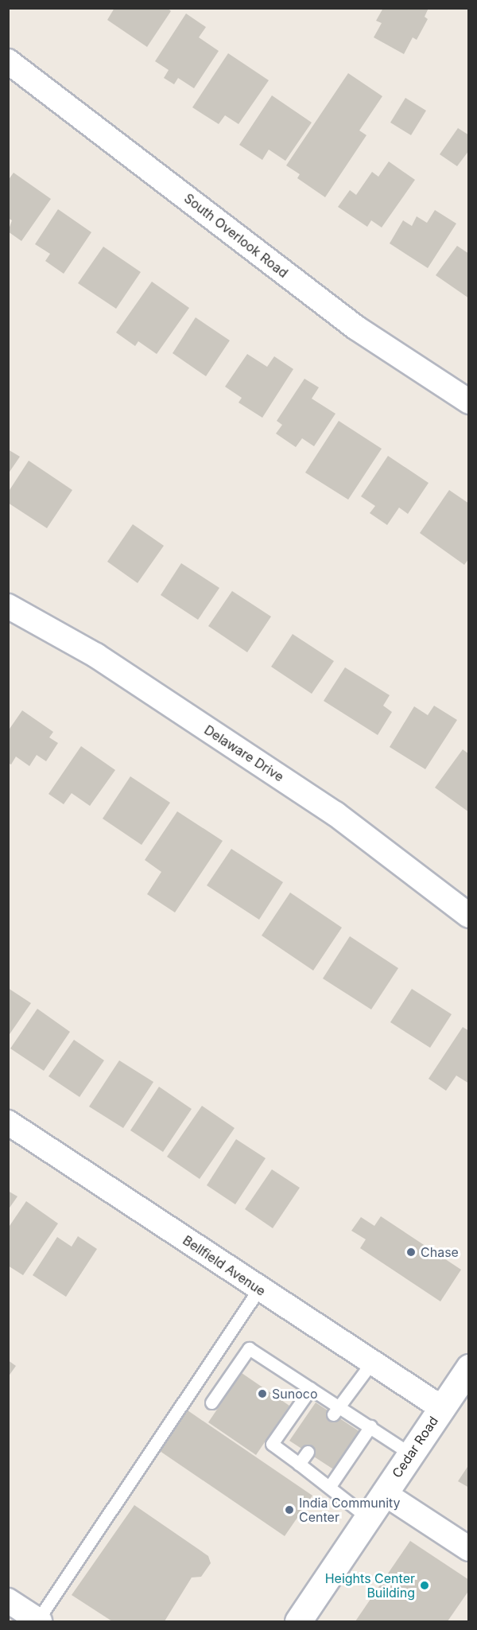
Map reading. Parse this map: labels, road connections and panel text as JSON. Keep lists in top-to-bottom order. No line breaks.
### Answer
{"streets":{"main road":["Cedar Road"],"street":["South Overlook Road","Delaware Drive","Bellfield Avenue"]},"crossings":[["Bellfield Avenue","Cedar Road"]],"places":["Chase","Sunoco","India Community Center","Heights Center Building"]}
